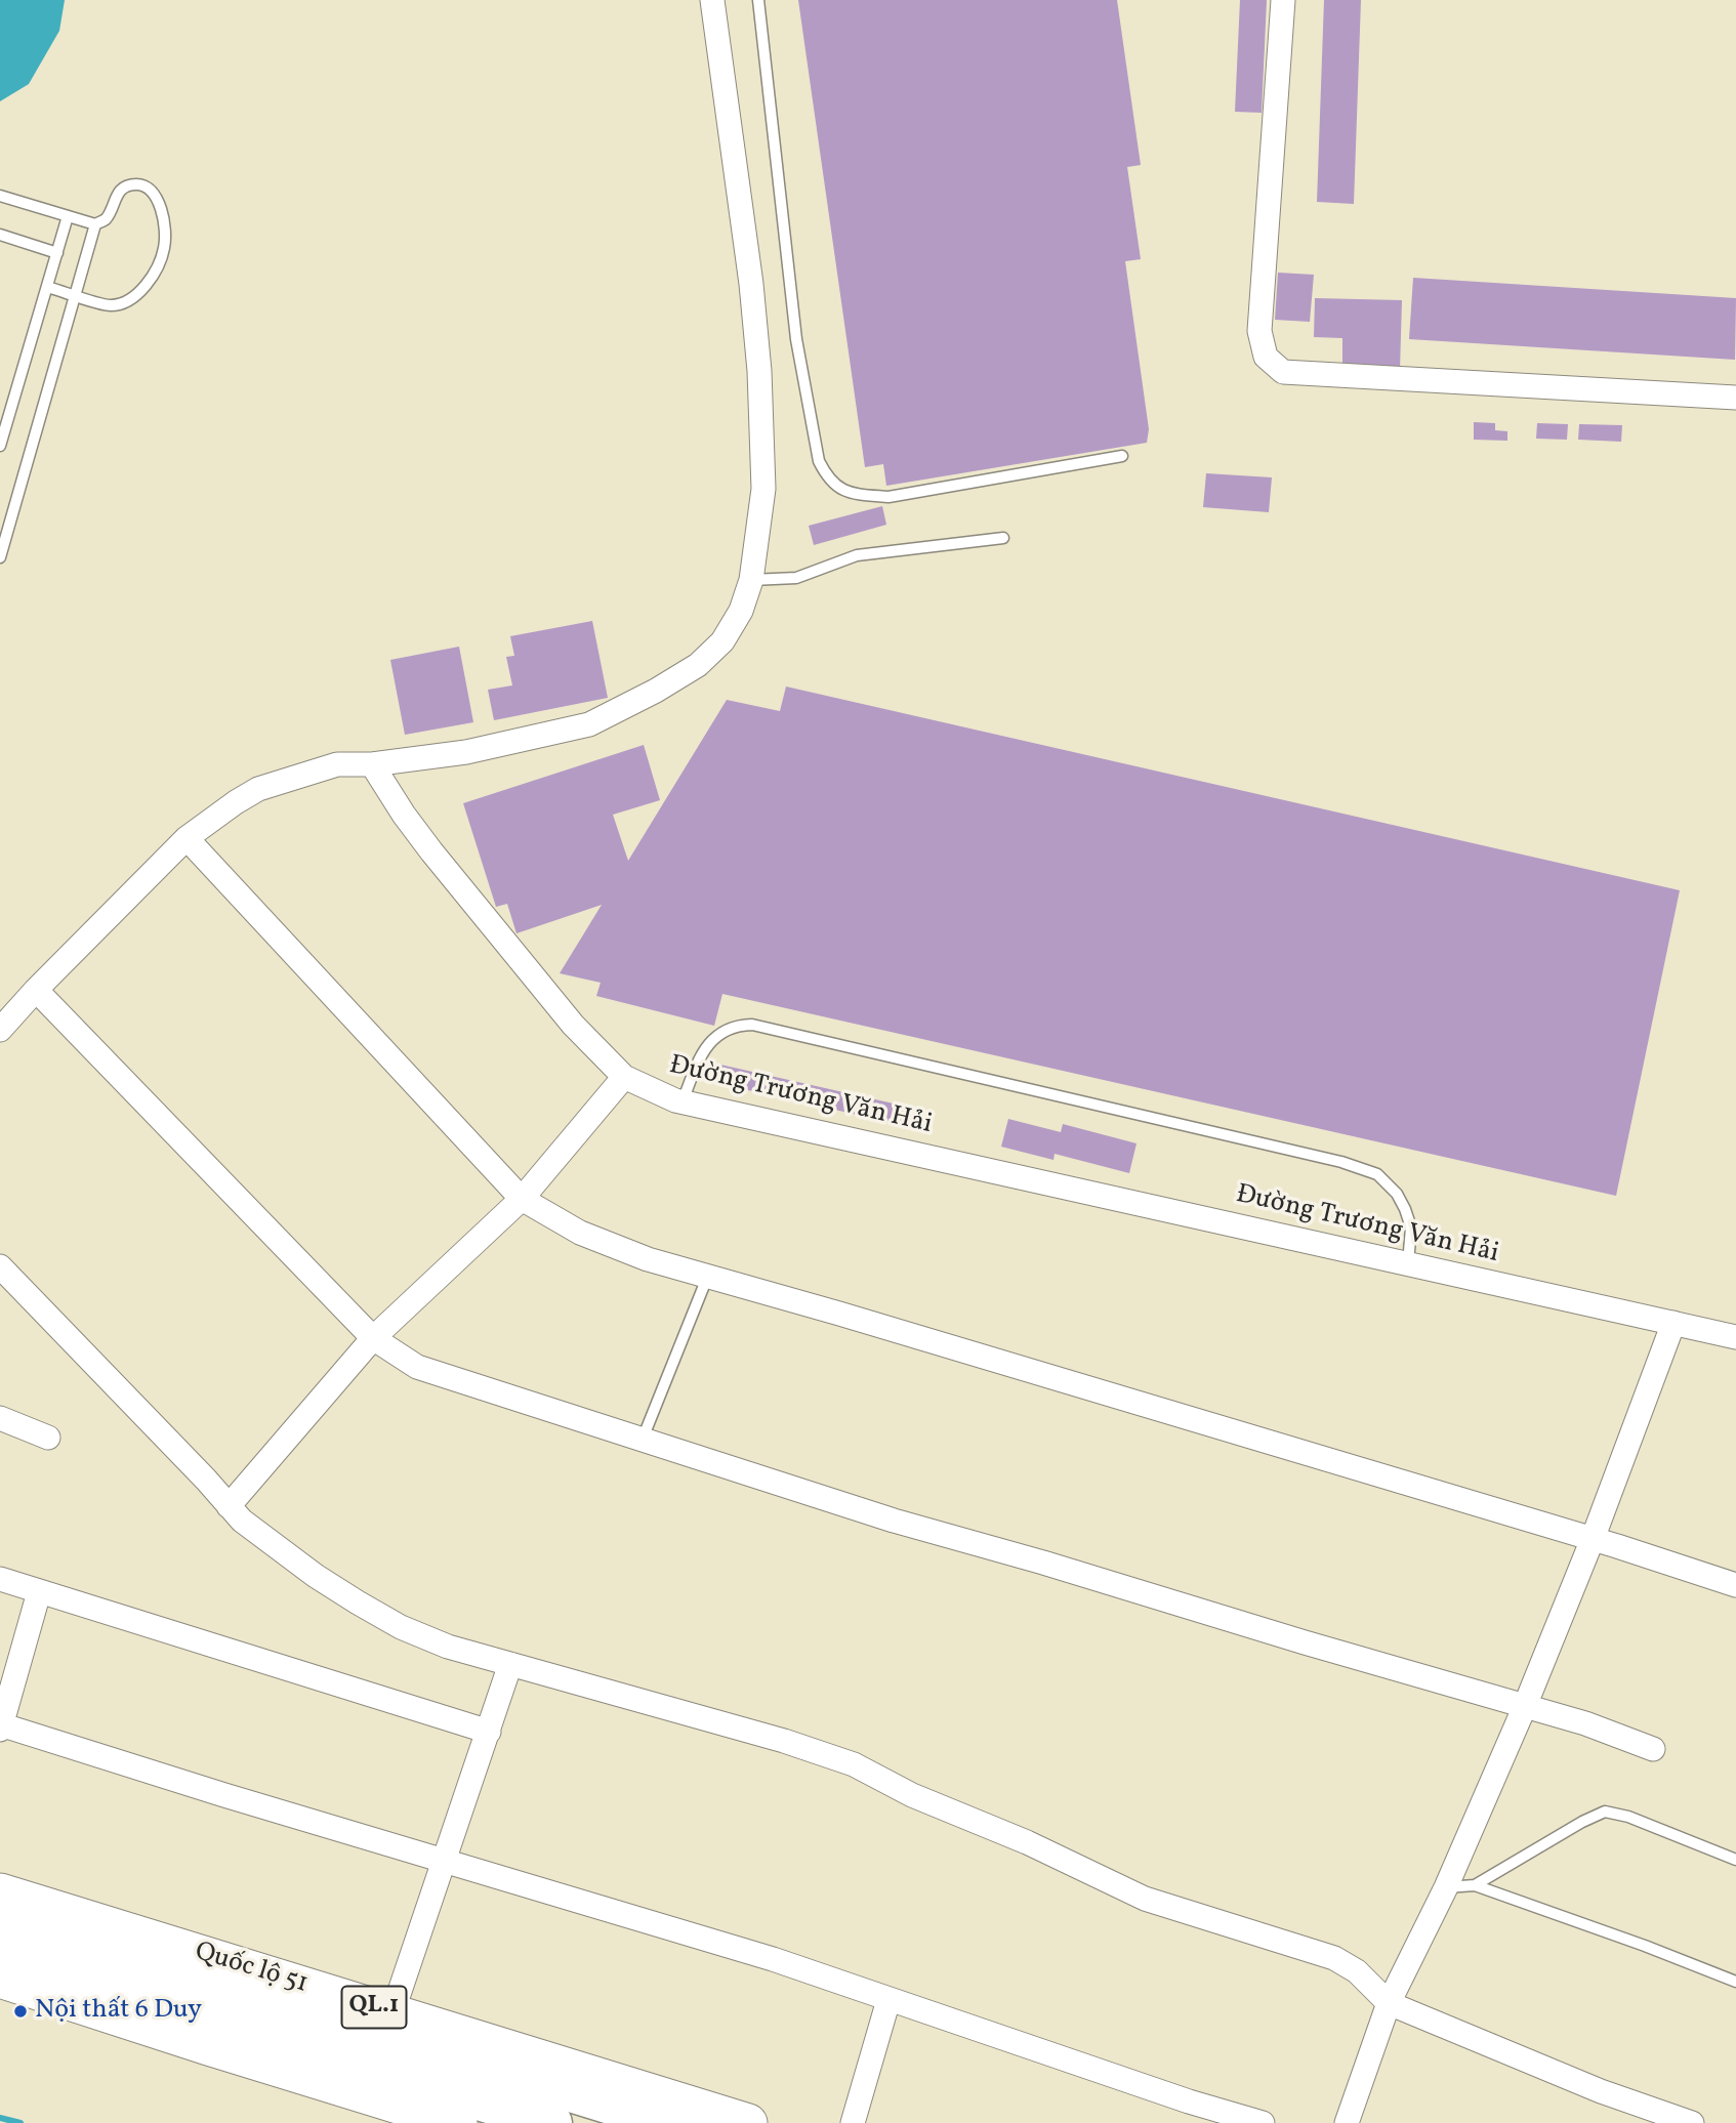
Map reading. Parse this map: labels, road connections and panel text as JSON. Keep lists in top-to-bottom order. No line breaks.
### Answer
{"streets":{"highway":["Quốc lộ 51","QL.1"],"street":["Đường Trương Văn Hải"]},"places":["Nội thất 6 Duy"]}
